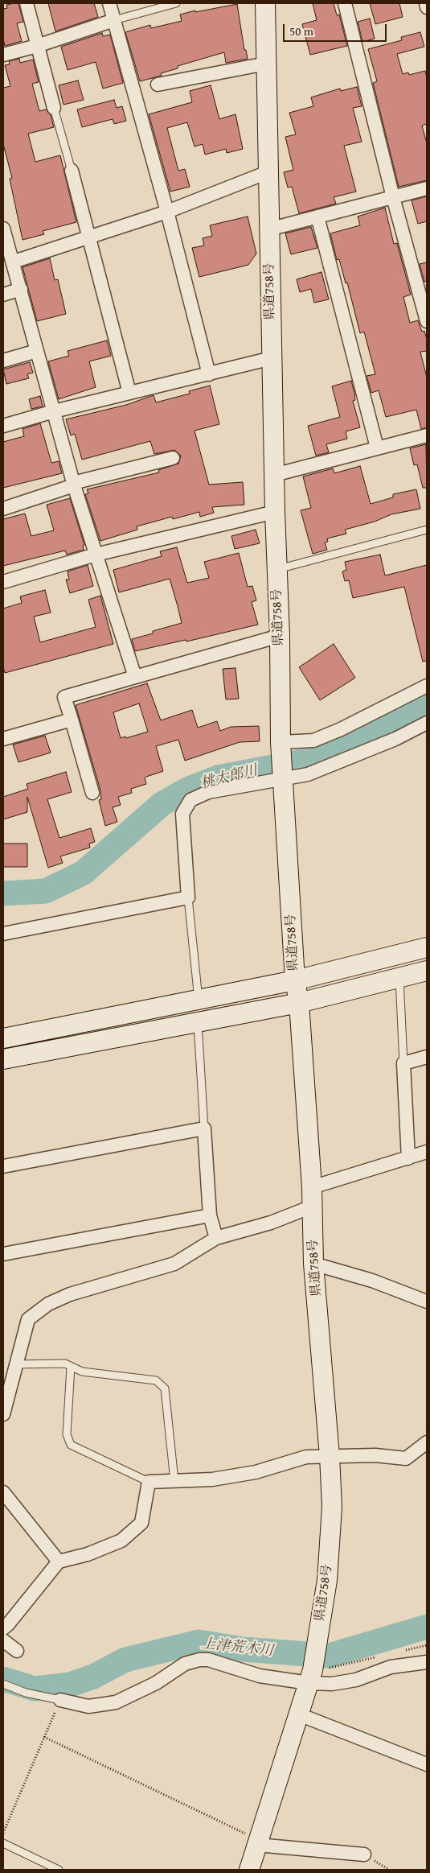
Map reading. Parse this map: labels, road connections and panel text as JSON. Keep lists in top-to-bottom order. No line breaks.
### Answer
{"streets":{"main road":["県道758号"]},"water":["桃太郎川","上津荒木川"],"scale_bar":"50 m"}
